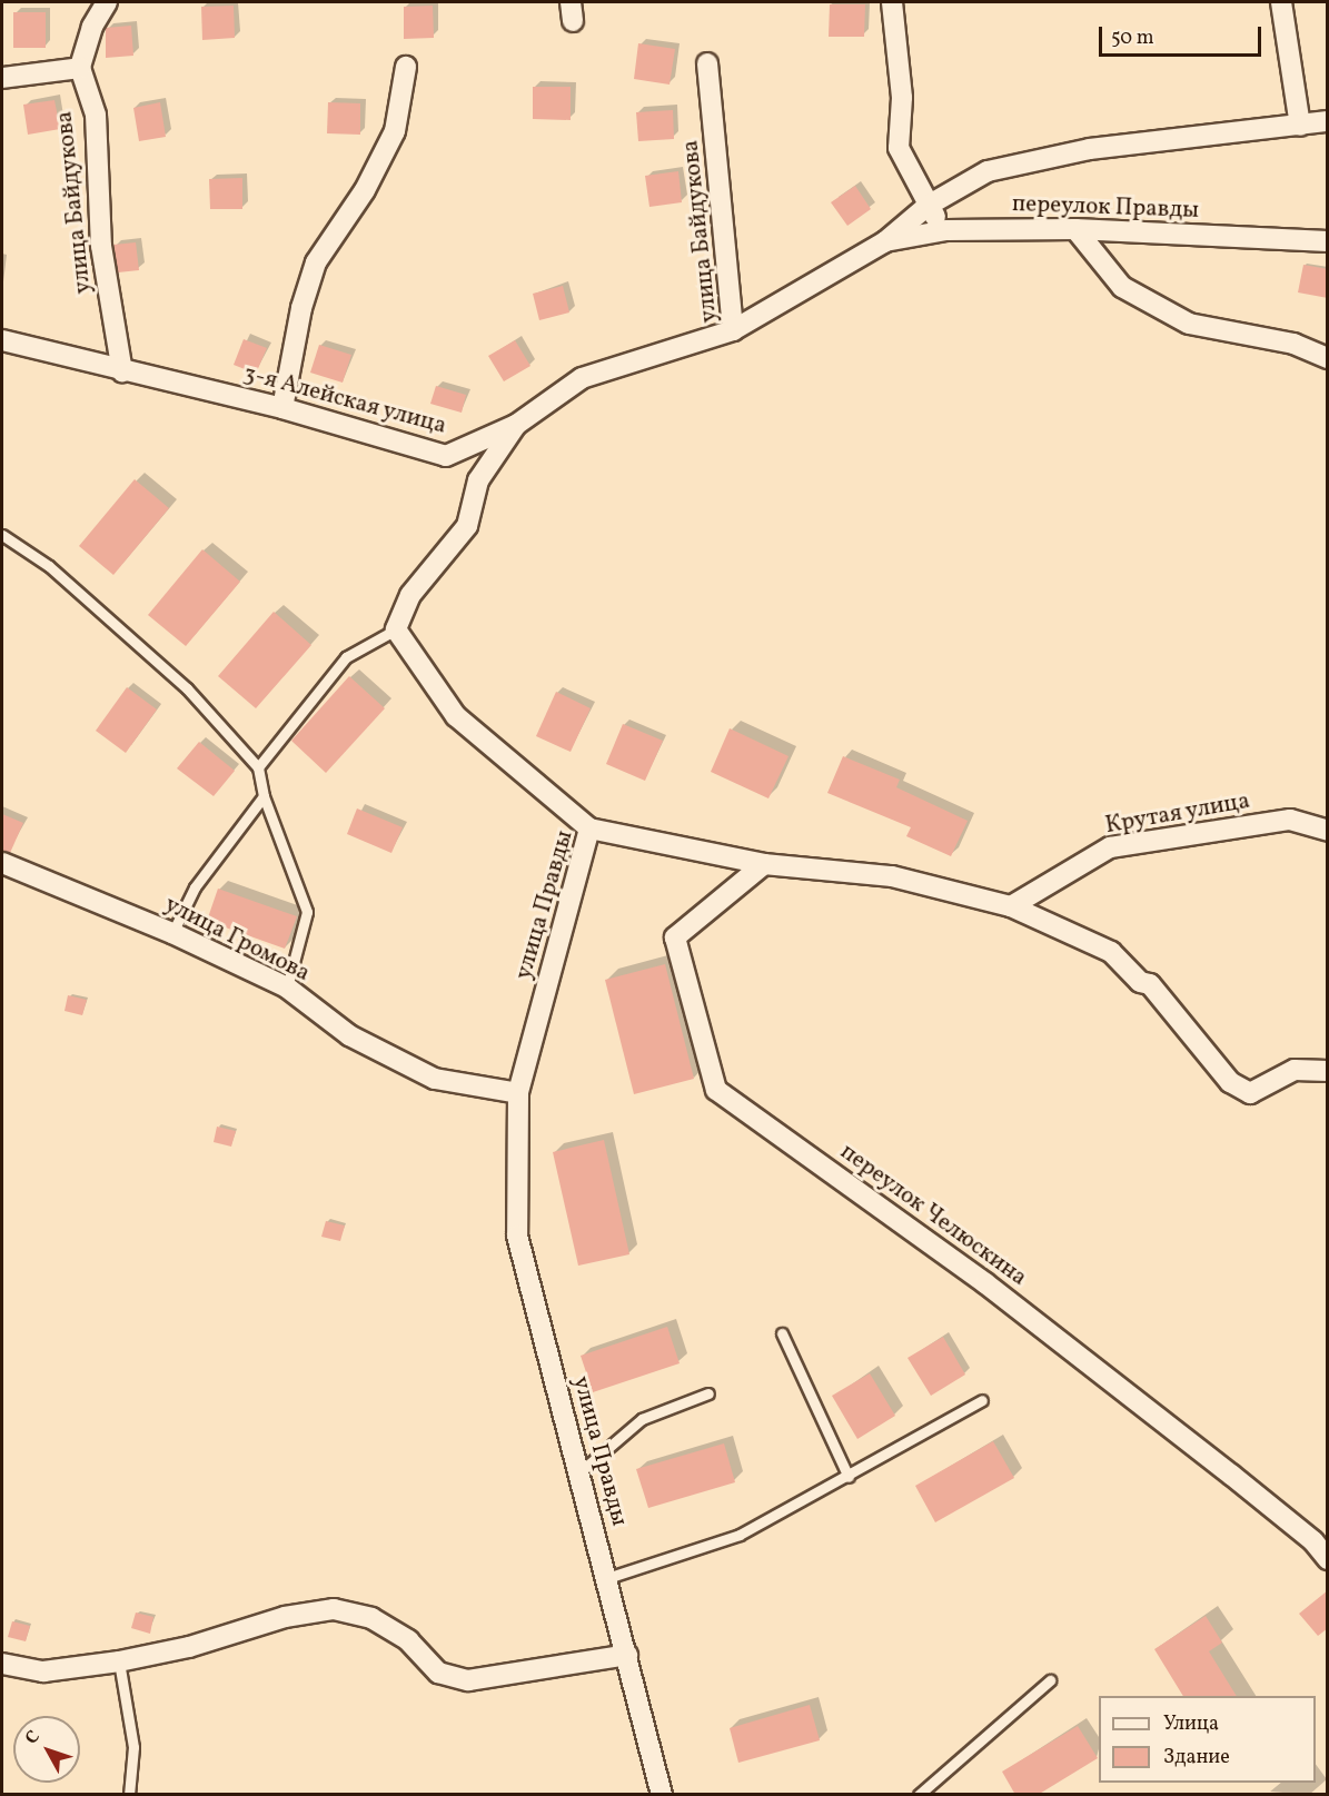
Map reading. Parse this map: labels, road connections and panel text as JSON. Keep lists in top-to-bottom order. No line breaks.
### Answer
{"streets":{"street":["улица Байдукова","переулок Правды","3-я Алейская улица","Крутая улица","улица Правды","улица Громова","переулок Челюскина"]},"crossings":[["улица Байдукова","переулок Правды"],["улица Байдукова","3-я Алейская улица"],["Крутая улица","улица Правды"],["улица Правды","улица Громова"],["улица Правды","переулок Челюскина"]],"legend":["Улица","Здание"],"scale_bar":"50 m","north":"top left"}
